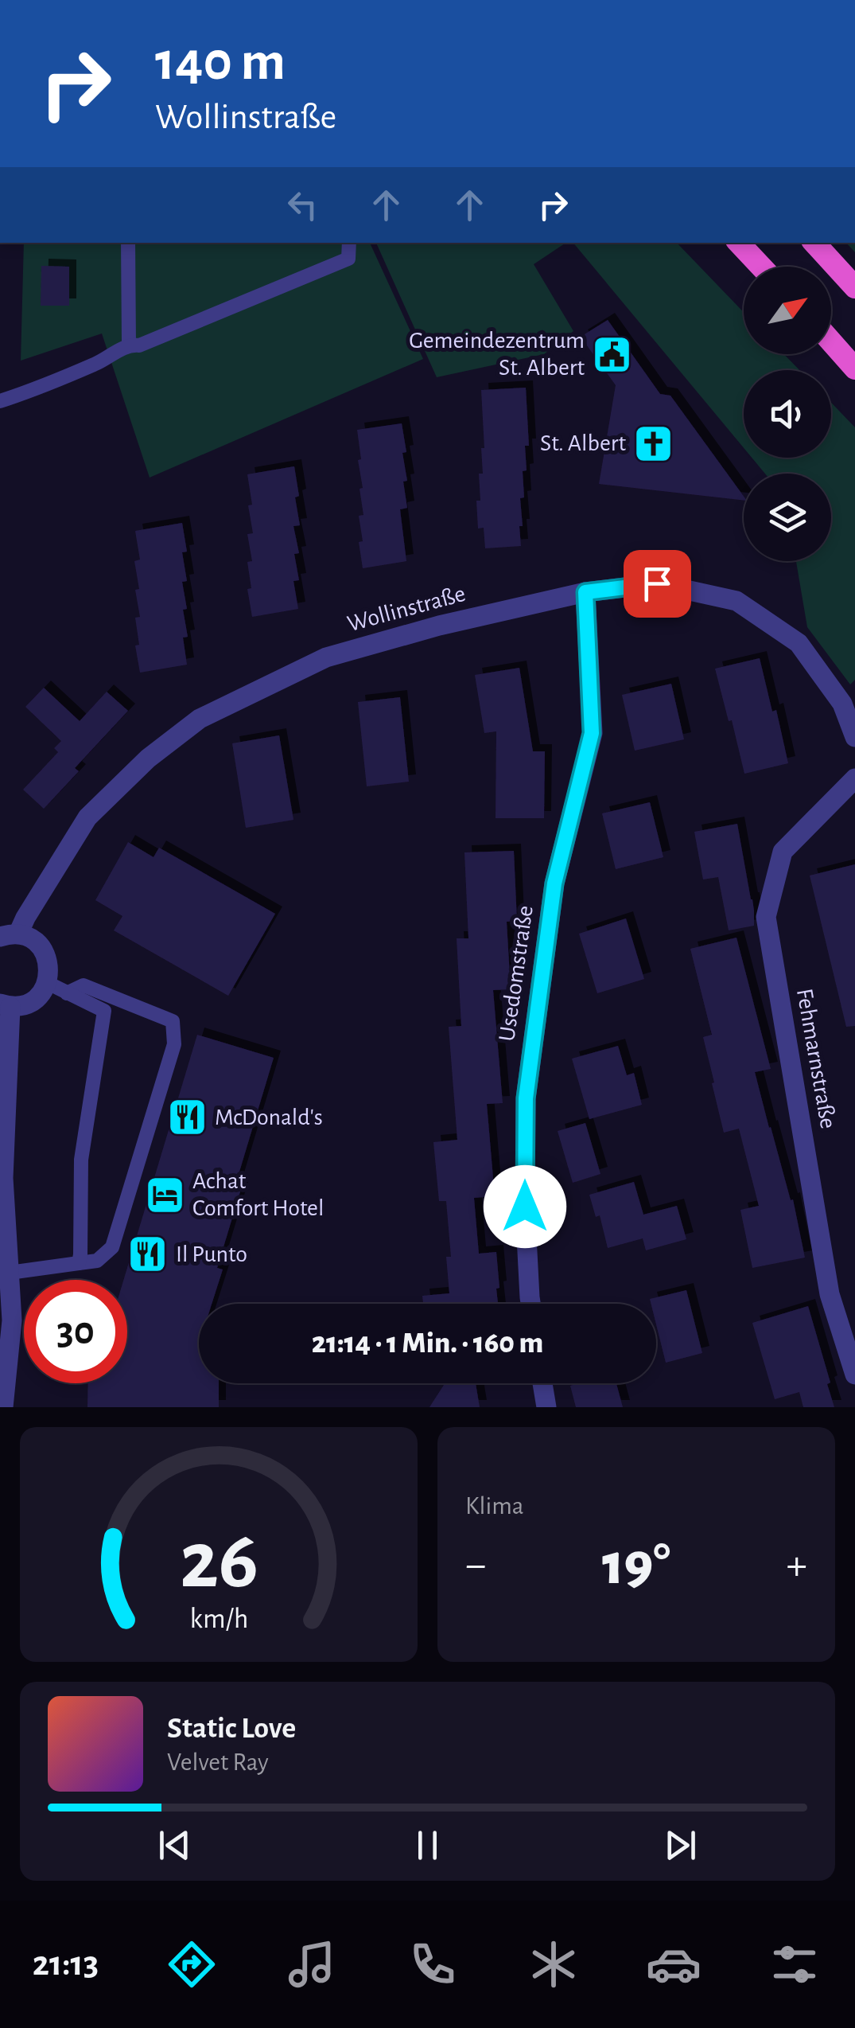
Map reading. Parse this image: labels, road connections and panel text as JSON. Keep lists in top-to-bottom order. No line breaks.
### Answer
{"streets":{"street":["Wollinstraße","Usedomstraße","Fehmarnstraße"]},"crossings":[["Wollinstraße","Usedomstraße"]],"places":{"public building":["Gemeindezentrum St. Albert"],"church":["St. Albert"],"restaurant":["McDonald's","Il Punto"],"hotel":["Achat Comfort Hotel"]},"north":"top right","page":{"turn":["140 m","Wollinstraße"],"limit":"30","trip":"21:14 · 1 Min. · 160 m","tile":"Klima","heat":["−","19°","+"],"song":["Static Love","Velvet Ray"],"tabs":"21:13","gauge":["26","km/h"]}}
